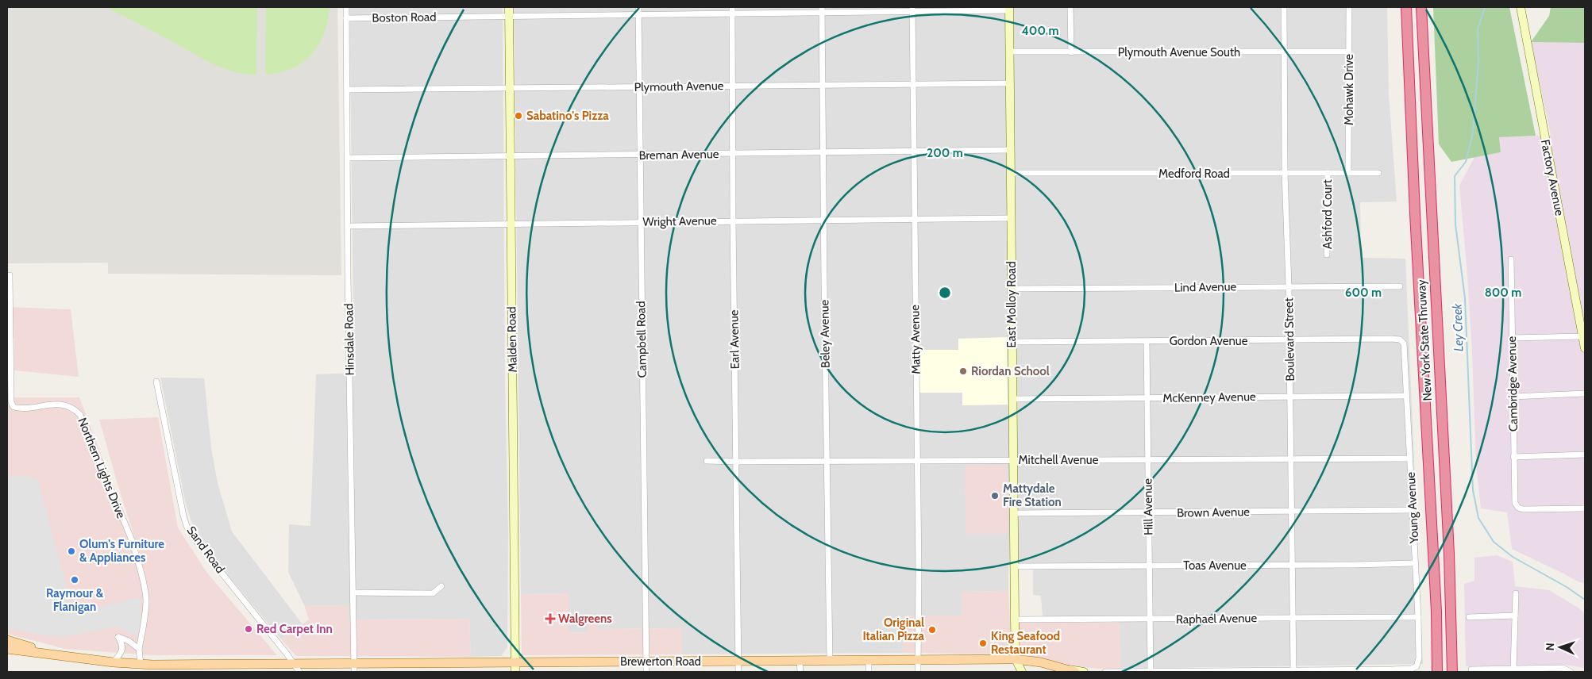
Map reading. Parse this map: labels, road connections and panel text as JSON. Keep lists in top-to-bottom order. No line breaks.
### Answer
{"streets":{"highway":["New York State Thruway"],"main road":["Brewerton Road"],"street":["Boston Road","Plymouth Avenue South","Plymouth Avenue","Mohawk Drive","Breman Avenue","Medford Road","Factory Avenue","Ashford Court","Wright Avenue","Lind Avenue","East Molloy Road","Beley Avenue","Hinsdale Road","Malden Road","Campbell Road","Earl Avenue","Matty Avenue","Boulevard Street","Gordon Avenue","Cambridge Avenue","McKenney Avenue","Mitchell Avenue","Northern Lights Drive","Hill Avenue","Young Avenue","Brown Avenue","Sand Road","Toas Avenue","Raphael Avenue"]},"crossings":[["Boston Road","East Molloy Road"],["Boston Road","Beley Avenue"],["Boston Road","Hinsdale Road"],["Boston Road","Malden Road"],["Boston Road","Campbell Road"],["Boston Road","Earl Avenue"],["Boston Road","Matty Avenue"],["Plymouth Avenue South","Mohawk Drive"],["Plymouth Avenue South","East Molloy Road"],["Plymouth Avenue South","Boulevard Street"],["Plymouth Avenue","East Molloy Road"],["Plymouth Avenue","Beley Avenue"],["Plymouth Avenue","Hinsdale Road"],["Plymouth Avenue","Malden Road"],["Plymouth Avenue","Campbell Road"],["Plymouth Avenue","Earl Avenue"],["Plymouth Avenue","Matty Avenue"],["Mohawk Drive","Medford Road"],["Breman Avenue","East Molloy Road"],["Breman Avenue","Beley Avenue"],["Breman Avenue","Hinsdale Road"],["Breman Avenue","Malden Road"],["Breman Avenue","Campbell Road"],["Breman Avenue","Earl Avenue"],["Breman Avenue","Matty Avenue"],["Medford Road","Ashford Court"],["Medford Road","East Molloy Road"],["Medford Road","Boulevard Street"],["Wright Avenue","East Molloy Road"],["Wright Avenue","Beley Avenue"],["Wright Avenue","Hinsdale Road"],["Wright Avenue","Malden Road"],["Wright Avenue","Campbell Road"],["Wright Avenue","Earl Avenue"],["Wright Avenue","Matty Avenue"],["Lind Avenue","East Molloy Road"],["Lind Avenue","Boulevard Street"],["East Molloy Road","Gordon Avenue"],["East Molloy Road","McKenney Avenue"],["East Molloy Road","Mitchell Avenue"],["East Molloy Road","Brown Avenue"],["East Molloy Road","Toas Avenue"],["East Molloy Road","Raphael Avenue"],["East Molloy Road","Brewerton Road"],["Beley Avenue","Mitchell Avenue"],["Beley Avenue","Brewerton Road"],["Hinsdale Road","Brewerton Road"],["Malden Road","Brewerton Road"],["Campbell Road","Brewerton Road"],["Earl Avenue","Mitchell Avenue"],["Earl Avenue","Brewerton Road"],["Matty Avenue","Mitchell Avenue"],["Matty Avenue","Brewerton Road"],["Boulevard Street","Gordon Avenue"],["Boulevard Street","McKenney Avenue"],["Boulevard Street","Mitchell Avenue"],["Boulevard Street","Young Avenue"],["Boulevard Street","Brown Avenue"],["Boulevard Street","Toas Avenue"],["Boulevard Street","Raphael Avenue"],["Gordon Avenue","Hill Avenue"],["Gordon Avenue","Young Avenue"],["McKenney Avenue","Hill Avenue"],["McKenney Avenue","Young Avenue"],["Mitchell Avenue","Hill Avenue"],["Mitchell Avenue","Young Avenue"],["Hill Avenue","Brown Avenue"],["Hill Avenue","Toas Avenue"],["Hill Avenue","Raphael Avenue"],["Young Avenue","Brown Avenue"],["Young Avenue","Toas Avenue"],["Young Avenue","Raphael Avenue"],["Sand Road","Brewerton Road"]],"water":["Ley Creek"],"places":{"other":["Sabatino's Pizza","Riordan School","Mattydale Fire Station","Olum's Furniture & Appliances","Raymour & Flanigan","Red Carpet Inn","Original Italian Pizza","King Seafood Restaurant"],"health":["Walgreens"]},"north":"left","rings":["400 m","200 m","600 m","800 m"]}
